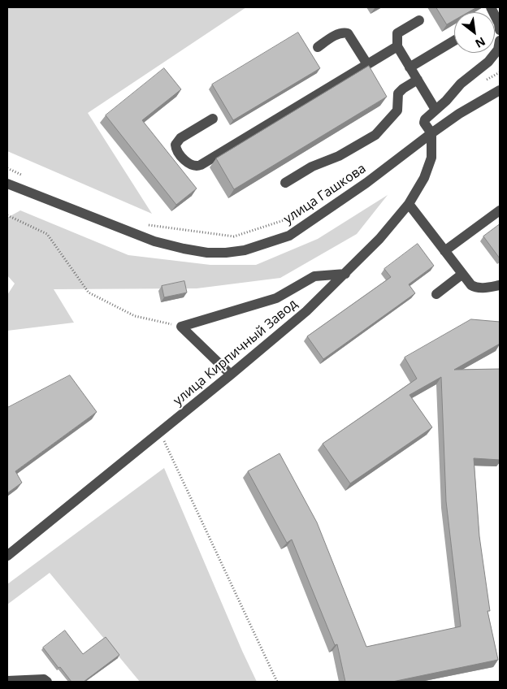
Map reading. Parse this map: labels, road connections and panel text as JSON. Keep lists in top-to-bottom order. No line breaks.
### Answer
{"streets":{"street":["улица Гашкова","улица Кирпичный Завод"]},"crossings":[["улица Гашкова","улица Кирпичный Завод"]],"north":"bottom right"}
